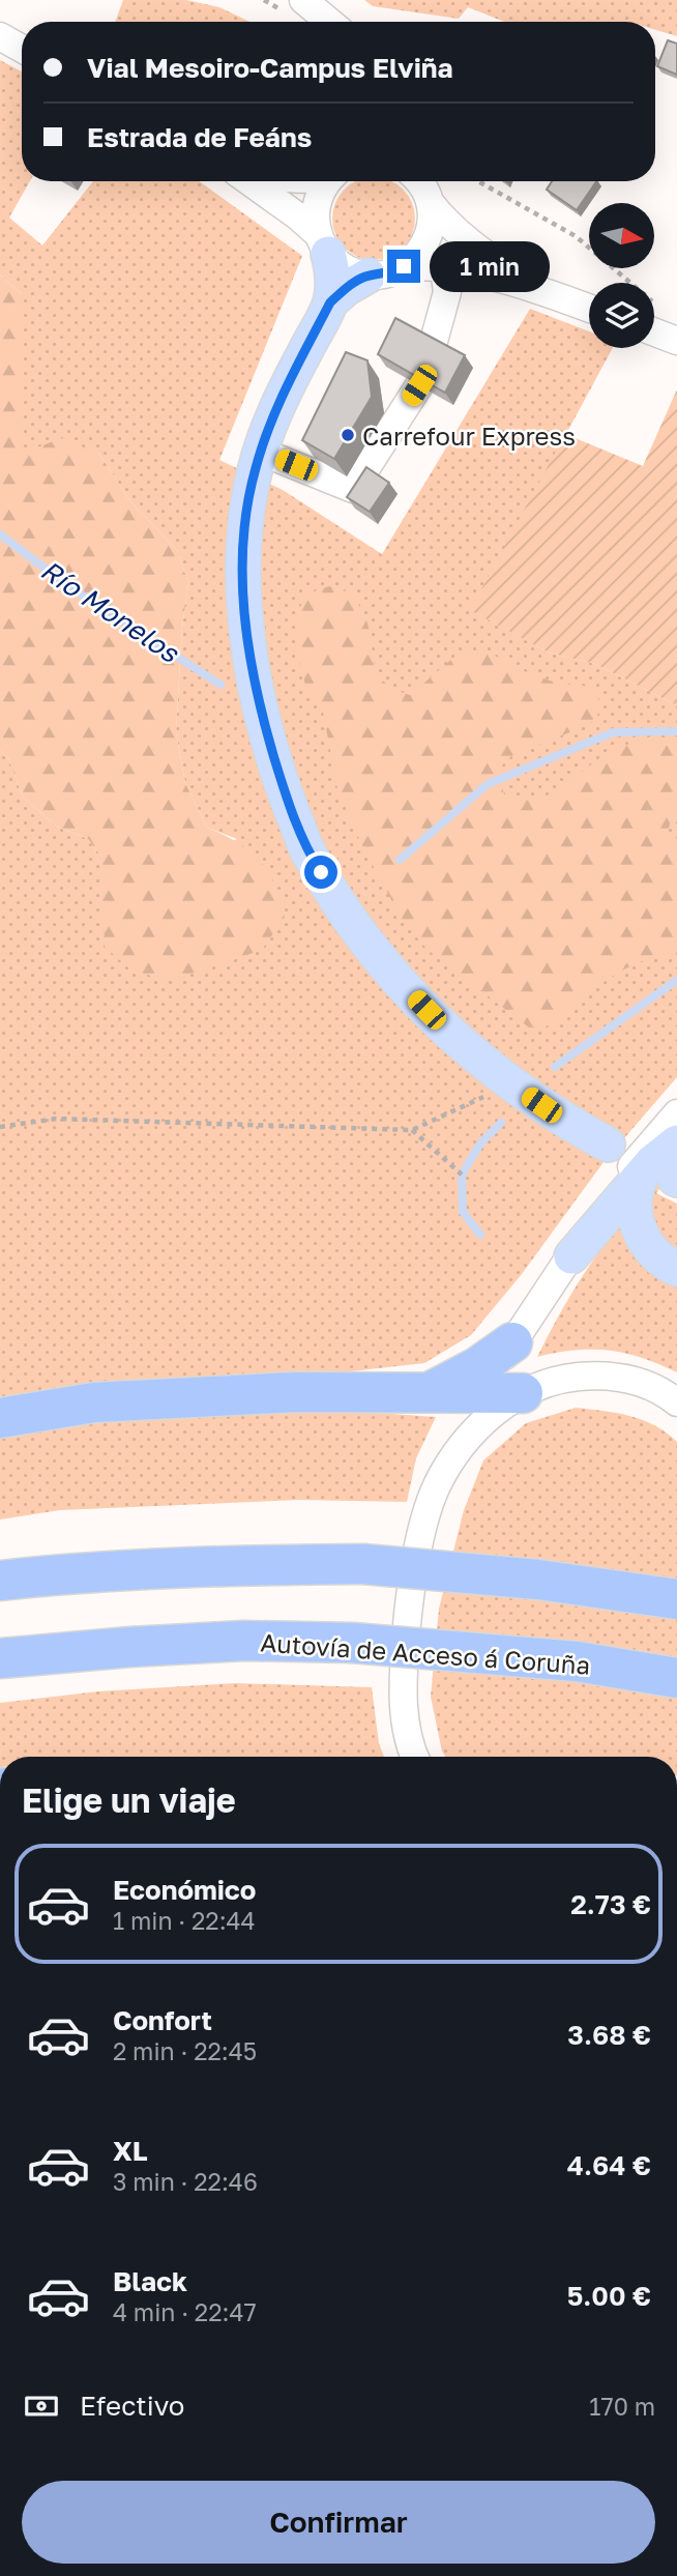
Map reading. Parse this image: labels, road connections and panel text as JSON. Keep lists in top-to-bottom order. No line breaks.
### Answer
{"streets":{"highway":["Autovía de Acceso á Coruña"]},"water":["Río Monelos"],"places":["Carrefour Express"],"north":"right","page":{"banner":["Vial Mesoiro-Campus Elviña","Estrada de Feáns"],"bubble":"1 min","heading":"Elige un viaje","list":[{"name":"Económico","note":"1 min · 22:44","value":"2.73 €"},{"name":"Confort","note":"2 min · 22:45","value":"3.68 €"},{"name":"XL","note":"3 min · 22:46","value":"4.64 €"},{"name":"Black","note":"4 min · 22:47","value":"5.00 €"}],"pay":["Efectivo","170 m"],"buttons":"Confirmar"}}
